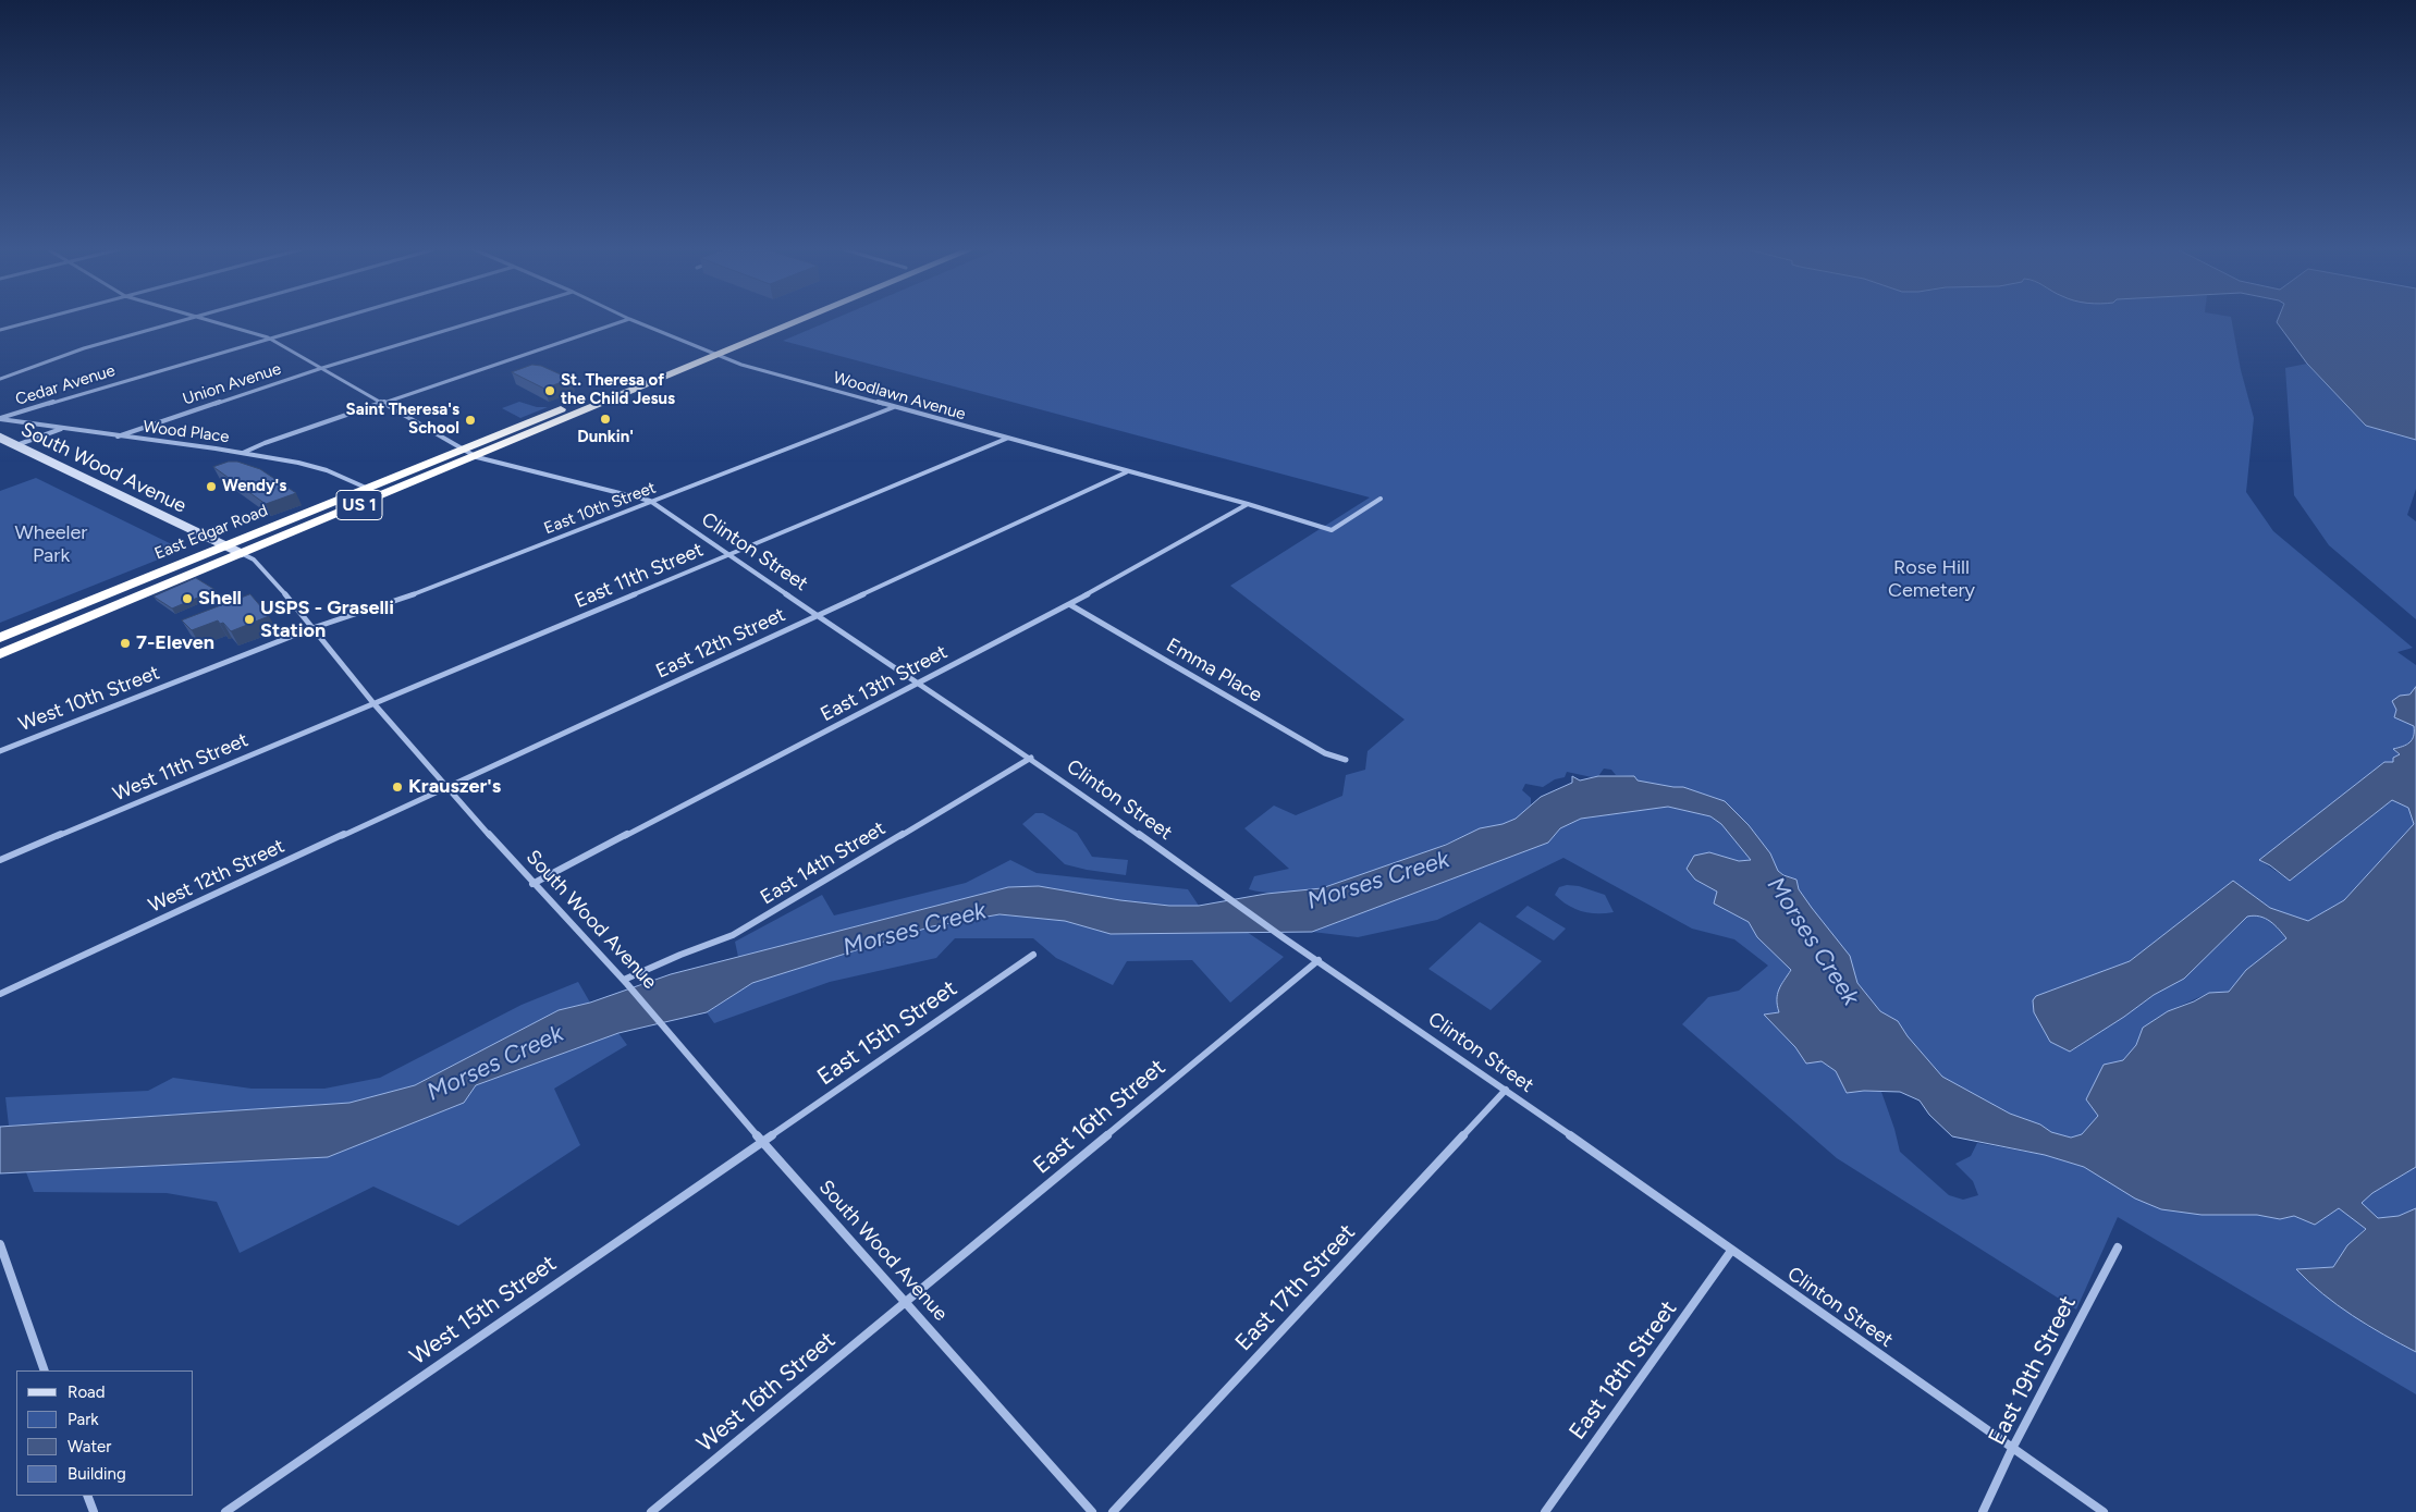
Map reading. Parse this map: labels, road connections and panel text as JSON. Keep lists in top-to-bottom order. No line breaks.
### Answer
{"streets":{"highway":["US 1","East Edgar Road"],"main road":["South Wood Avenue"],"street":["Union Avenue","Cedar Avenue","Woodlawn Avenue","Wood Place","East 10th Street","Clinton Street","East 11th Street","East 12th Street","Emma Place","East 13th Street","West 10th Street","West 11th Street","East 14th Street","West 12th Street","East 15th Street","East 16th Street","East 17th Street","West 15th Street","East 18th Street","East 19th Street","West 16th Street"]},"crossings":[["Union Avenue","Wood Place"],["Union Avenue","Clinton Street"],["Cedar Avenue","Wood Place"],["Cedar Avenue","Clinton Street"],["Woodlawn Avenue","US 1"],["Woodlawn Avenue","East 10th Street"],["Woodlawn Avenue","East Edgar Road"],["Woodlawn Avenue","East 11th Street"],["Woodlawn Avenue","East 12th Street"],["Woodlawn Avenue","East 13th Street"],["Wood Place","East Edgar Road"],["South Wood Avenue","East 10th Street"],["South Wood Avenue","East Edgar Road"],["South Wood Avenue","East 11th Street"],["South Wood Avenue","East 12th Street"],["South Wood Avenue","East 13th Street"],["South Wood Avenue","West 10th Street"],["South Wood Avenue","West 11th Street"],["South Wood Avenue","East 14th Street"],["South Wood Avenue","West 12th Street"],["South Wood Avenue","East 15th Street"],["South Wood Avenue","East 16th Street"],["South Wood Avenue","West 15th Street"],["South Wood Avenue","West 16th Street"],["US 1","East Edgar Road"],["East 10th Street","Clinton Street"],["East 10th Street","West 10th Street"],["East Edgar Road","Clinton Street"],["Clinton Street","East 11th Street"],["Clinton Street","East 12th Street"],["Clinton Street","East 13th Street"],["Clinton Street","East 14th Street"],["Clinton Street","East 16th Street"],["Clinton Street","East 17th Street"],["Clinton Street","East 18th Street"],["Clinton Street","East 19th Street"],["East 11th Street","West 11th Street"],["East 12th Street","West 12th Street"],["Emma Place","East 13th Street"],["East 15th Street","West 15th Street"],["East 16th Street","West 16th Street"]],"water":["Morses Creek"],"parks":["Wheeler Park","Rose Hill Cemetery"],"places":["St. Theresa of the Child Jesus","Dunkin'","Saint Theresa's School","Wendy's","Shell","USPS - Graselli Station","7-Eleven","Krauszer's"],"legend":["Road","Park","Water","Building"]}
